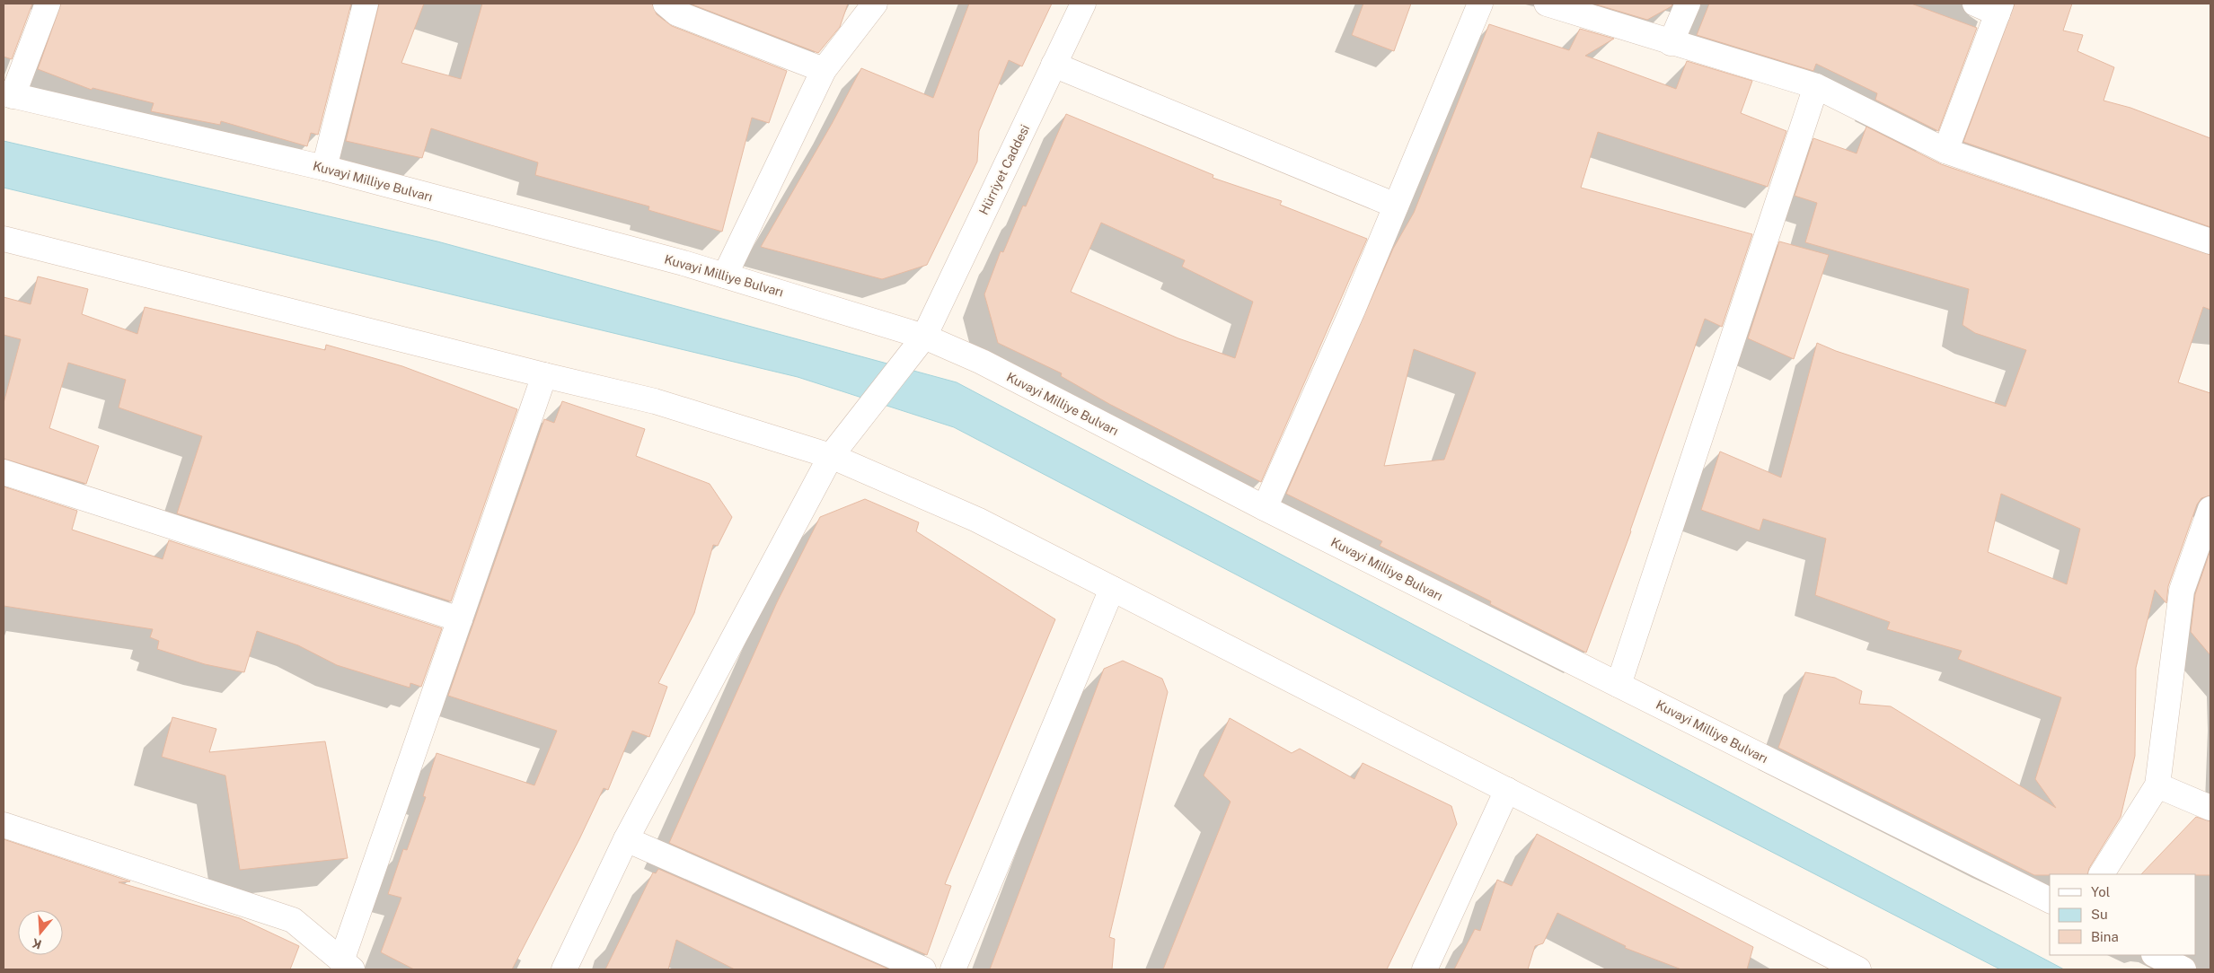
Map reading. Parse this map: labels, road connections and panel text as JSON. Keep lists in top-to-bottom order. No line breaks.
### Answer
{"streets":{"street":["Hürriyet Caddesi","Kuvayi Milliye Bulvarı"]},"crossings":[["Hürriyet Caddesi","Kuvayi Milliye Bulvarı"]],"legend":["Yol","Su","Bina"],"north":"bottom"}
